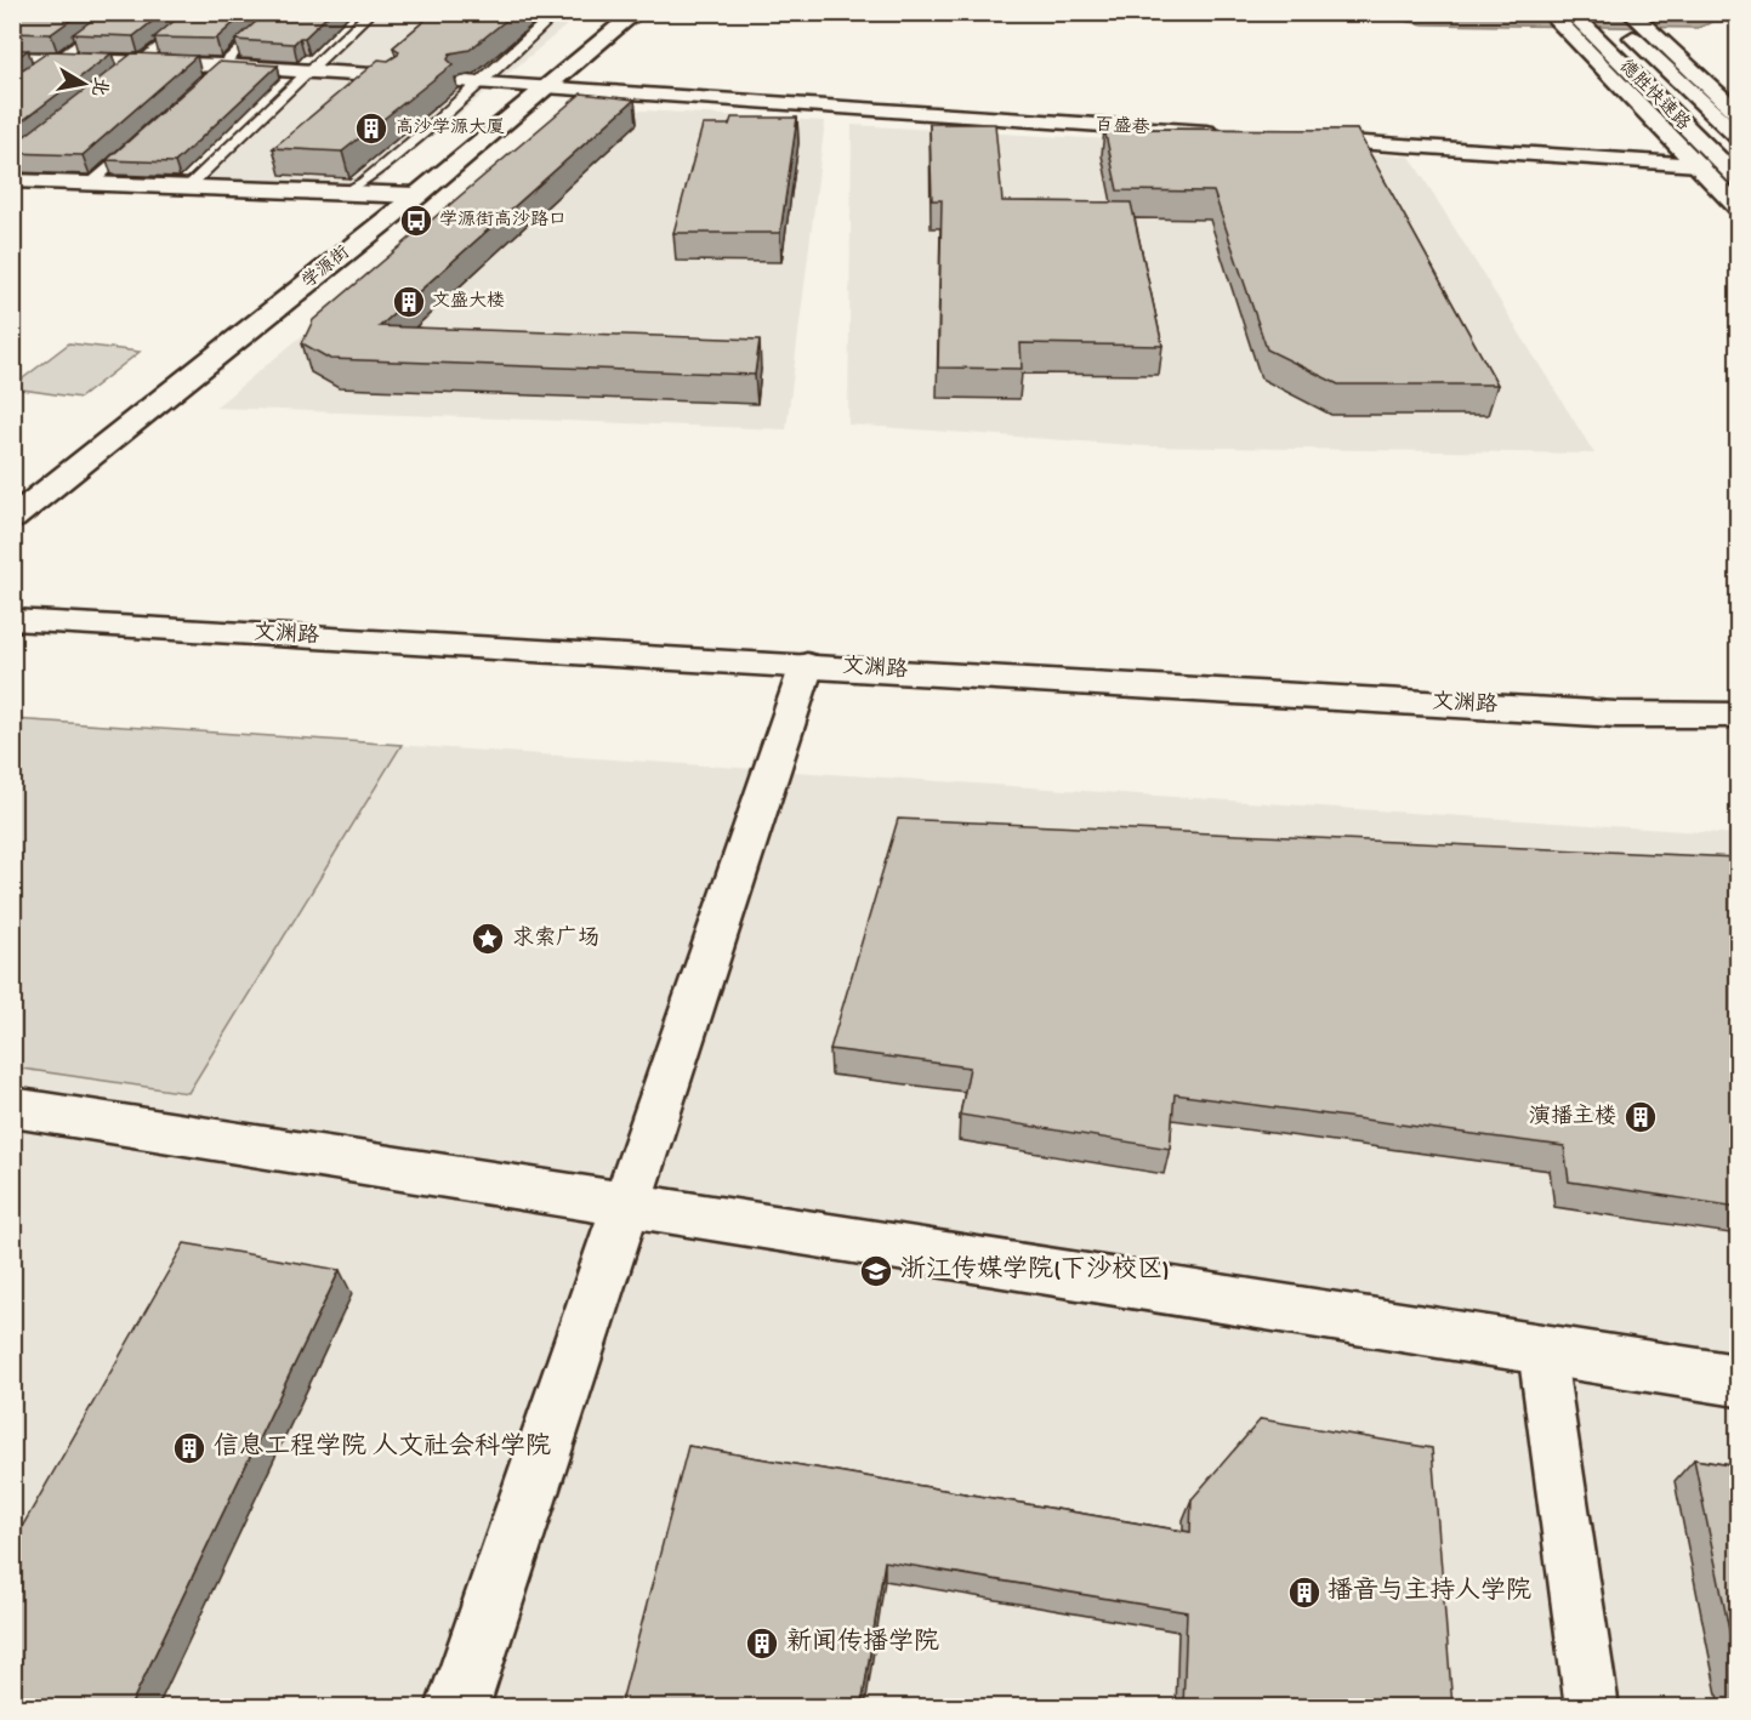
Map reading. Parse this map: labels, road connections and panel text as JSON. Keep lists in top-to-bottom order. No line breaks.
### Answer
{"streets":{"main road":["德胜快速路","百盛巷","学源街","文渊路"]},"crossings":[["百盛巷","学源街"]],"places":{"building":["高沙学源大厦","文盛大楼","演播主楼","信息工程学院 人文社会科学院","播音与主持人学院","新闻传播学院"],"bus stop":["学源街高沙路口"],"place":["求索广场"],"school or university":["浙江传媒学院(下沙校区)"]},"north":"right"}
